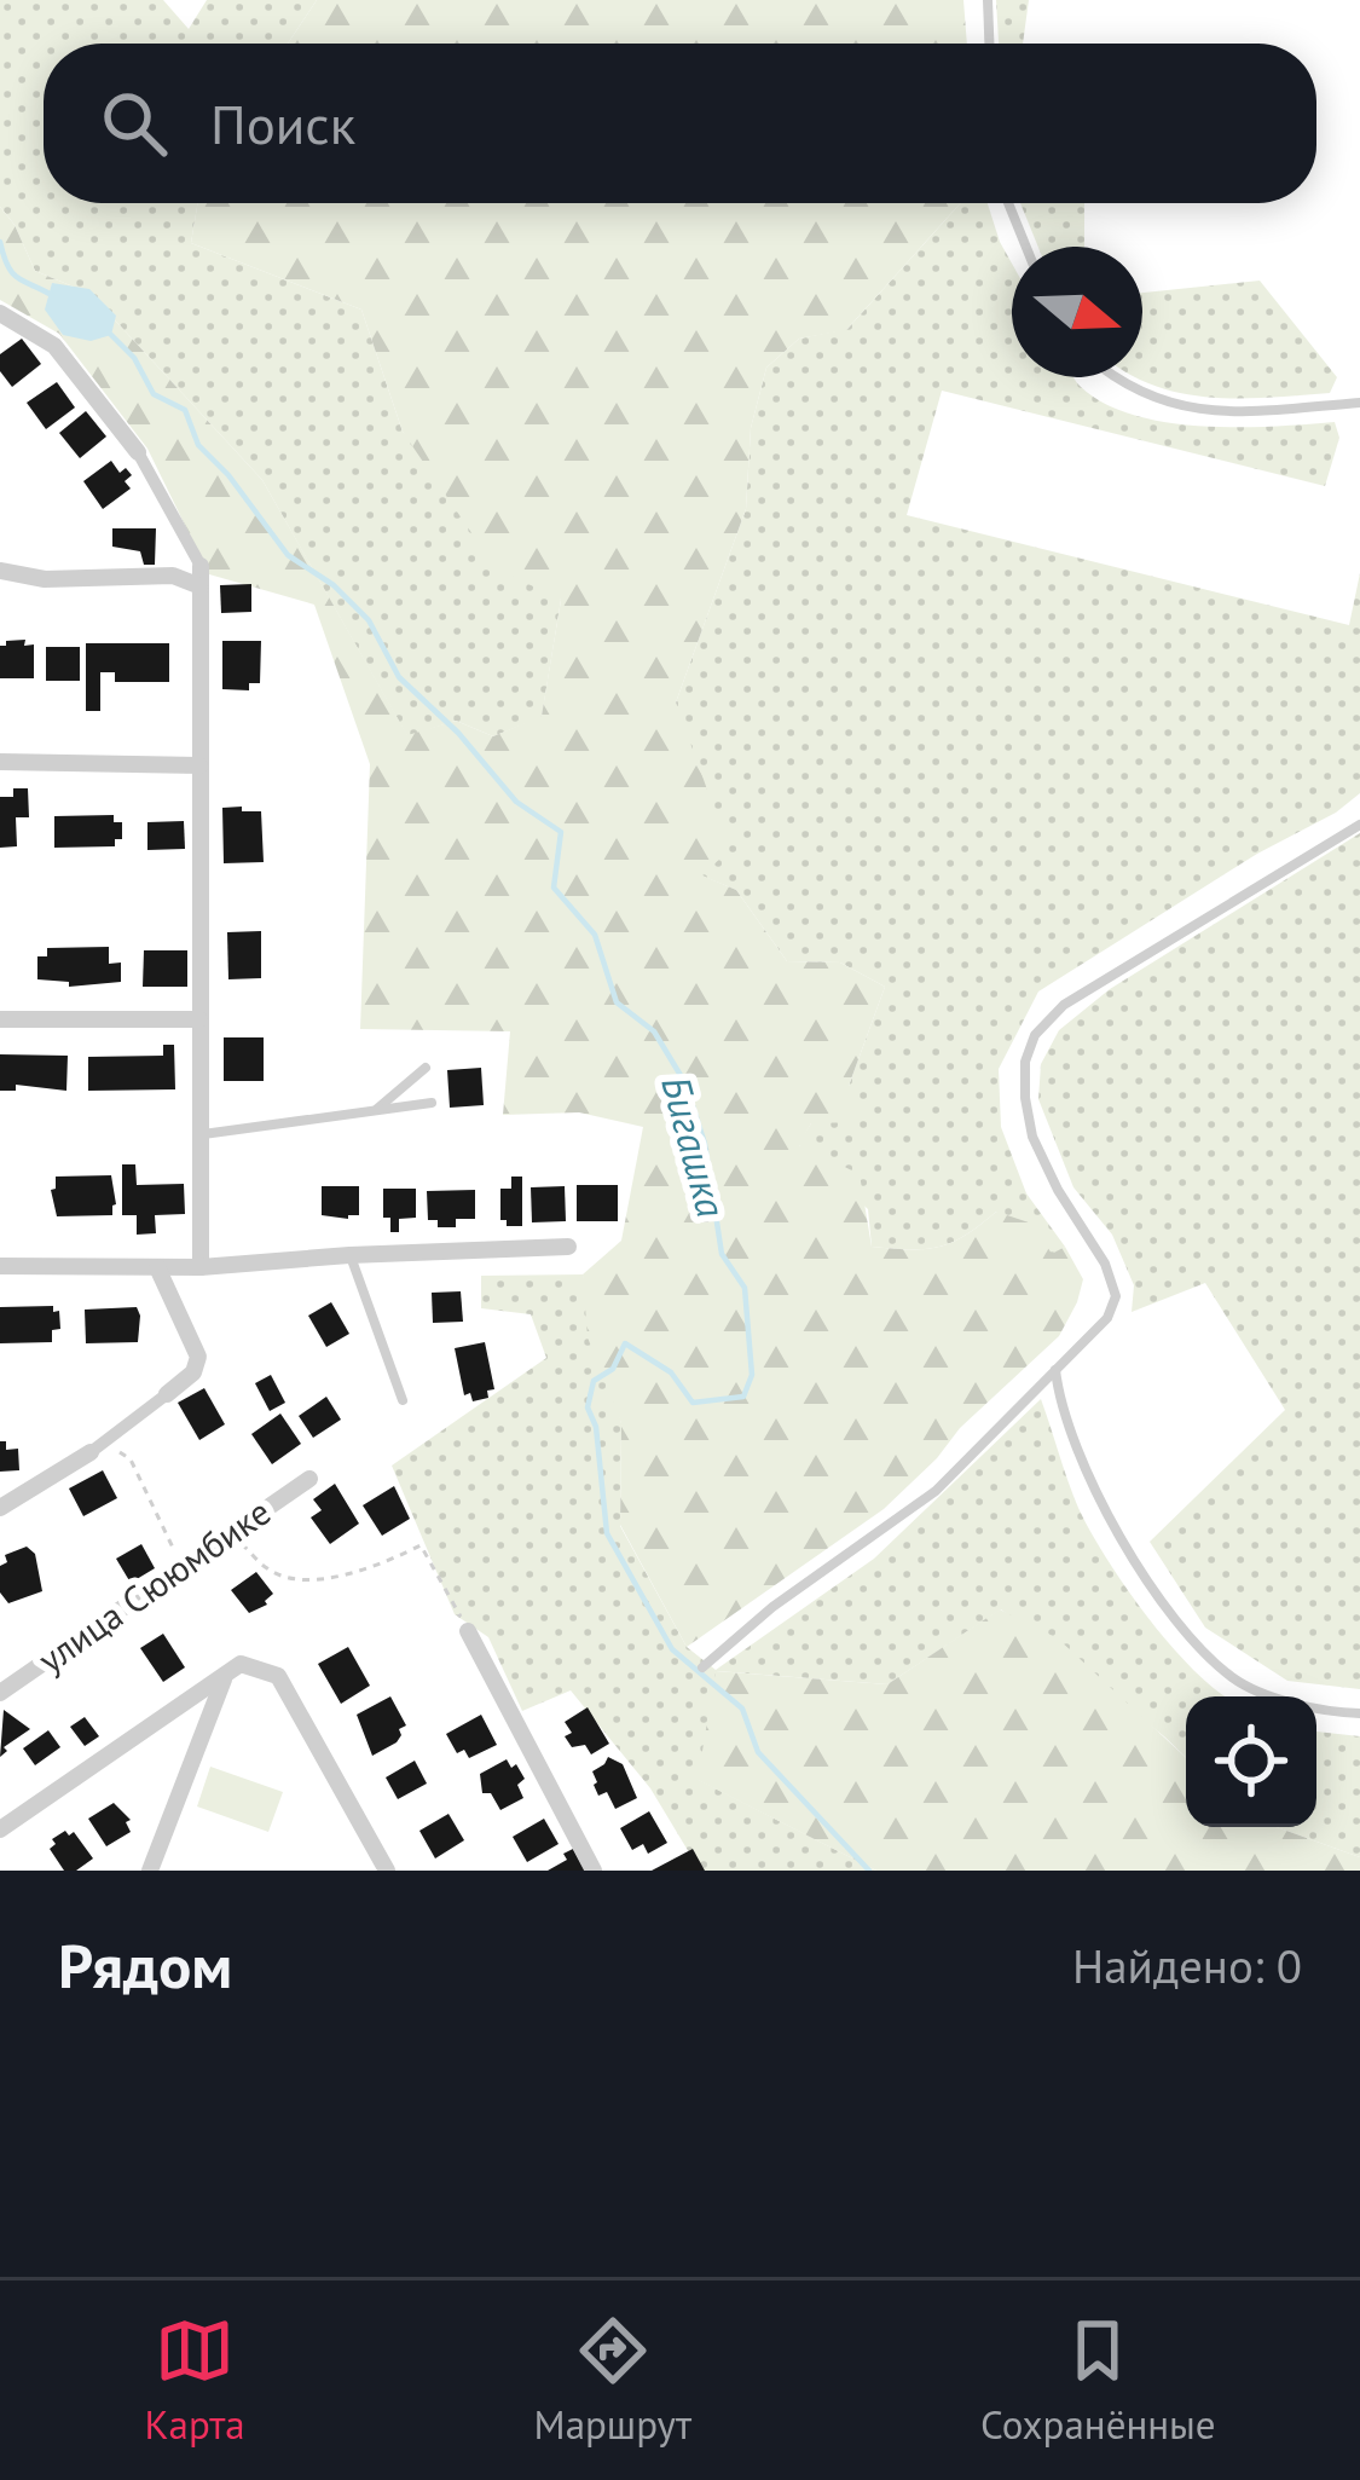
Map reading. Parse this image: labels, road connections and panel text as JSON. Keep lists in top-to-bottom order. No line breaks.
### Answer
{"streets":{"street":["улица Сююмбике"]},"water":["Бигашка"],"north":"right","page":{"search":"Поиск","heading":["Рядом","Найдено: 0"],"nav":["Карта","Маршрут","Сохранённые"]}}
